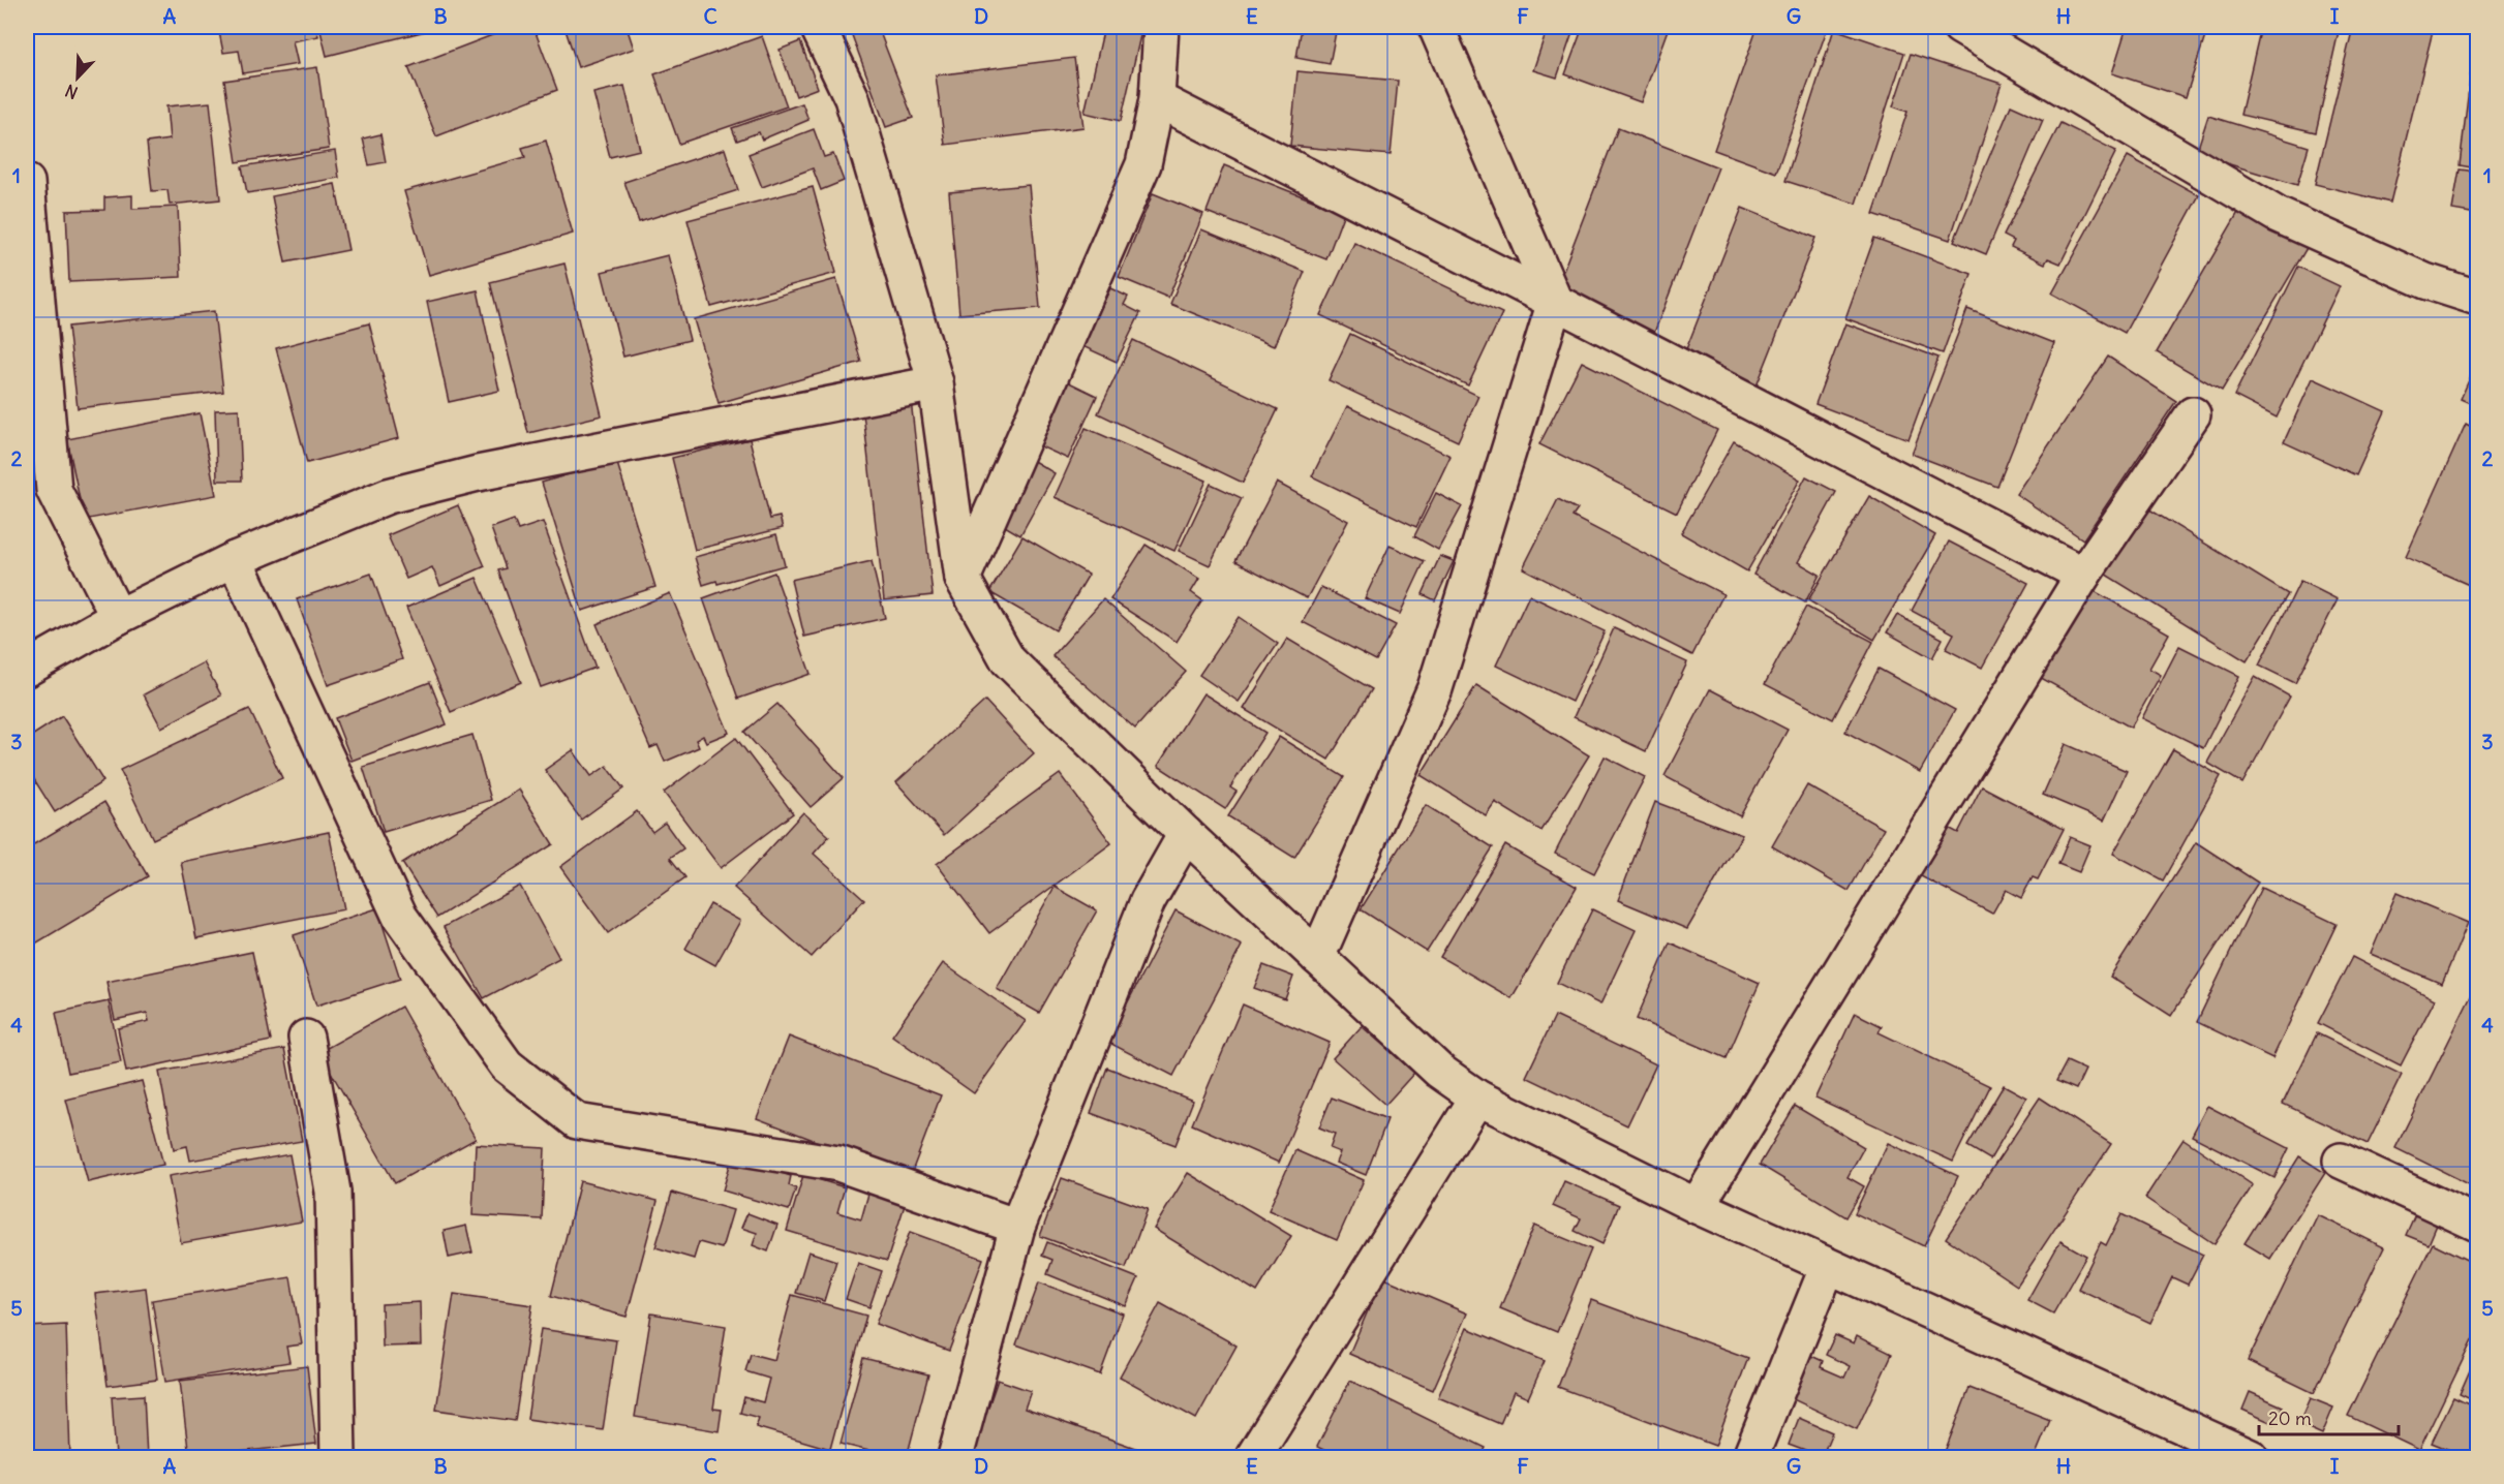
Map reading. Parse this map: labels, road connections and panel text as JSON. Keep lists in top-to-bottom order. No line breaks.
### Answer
{"scale_bar":"20 m","north":"bottom left","grid":{"columns":["A","B","C","D","E","F","G","H","I"],"rows":["1","2","3","4","5"]}}
